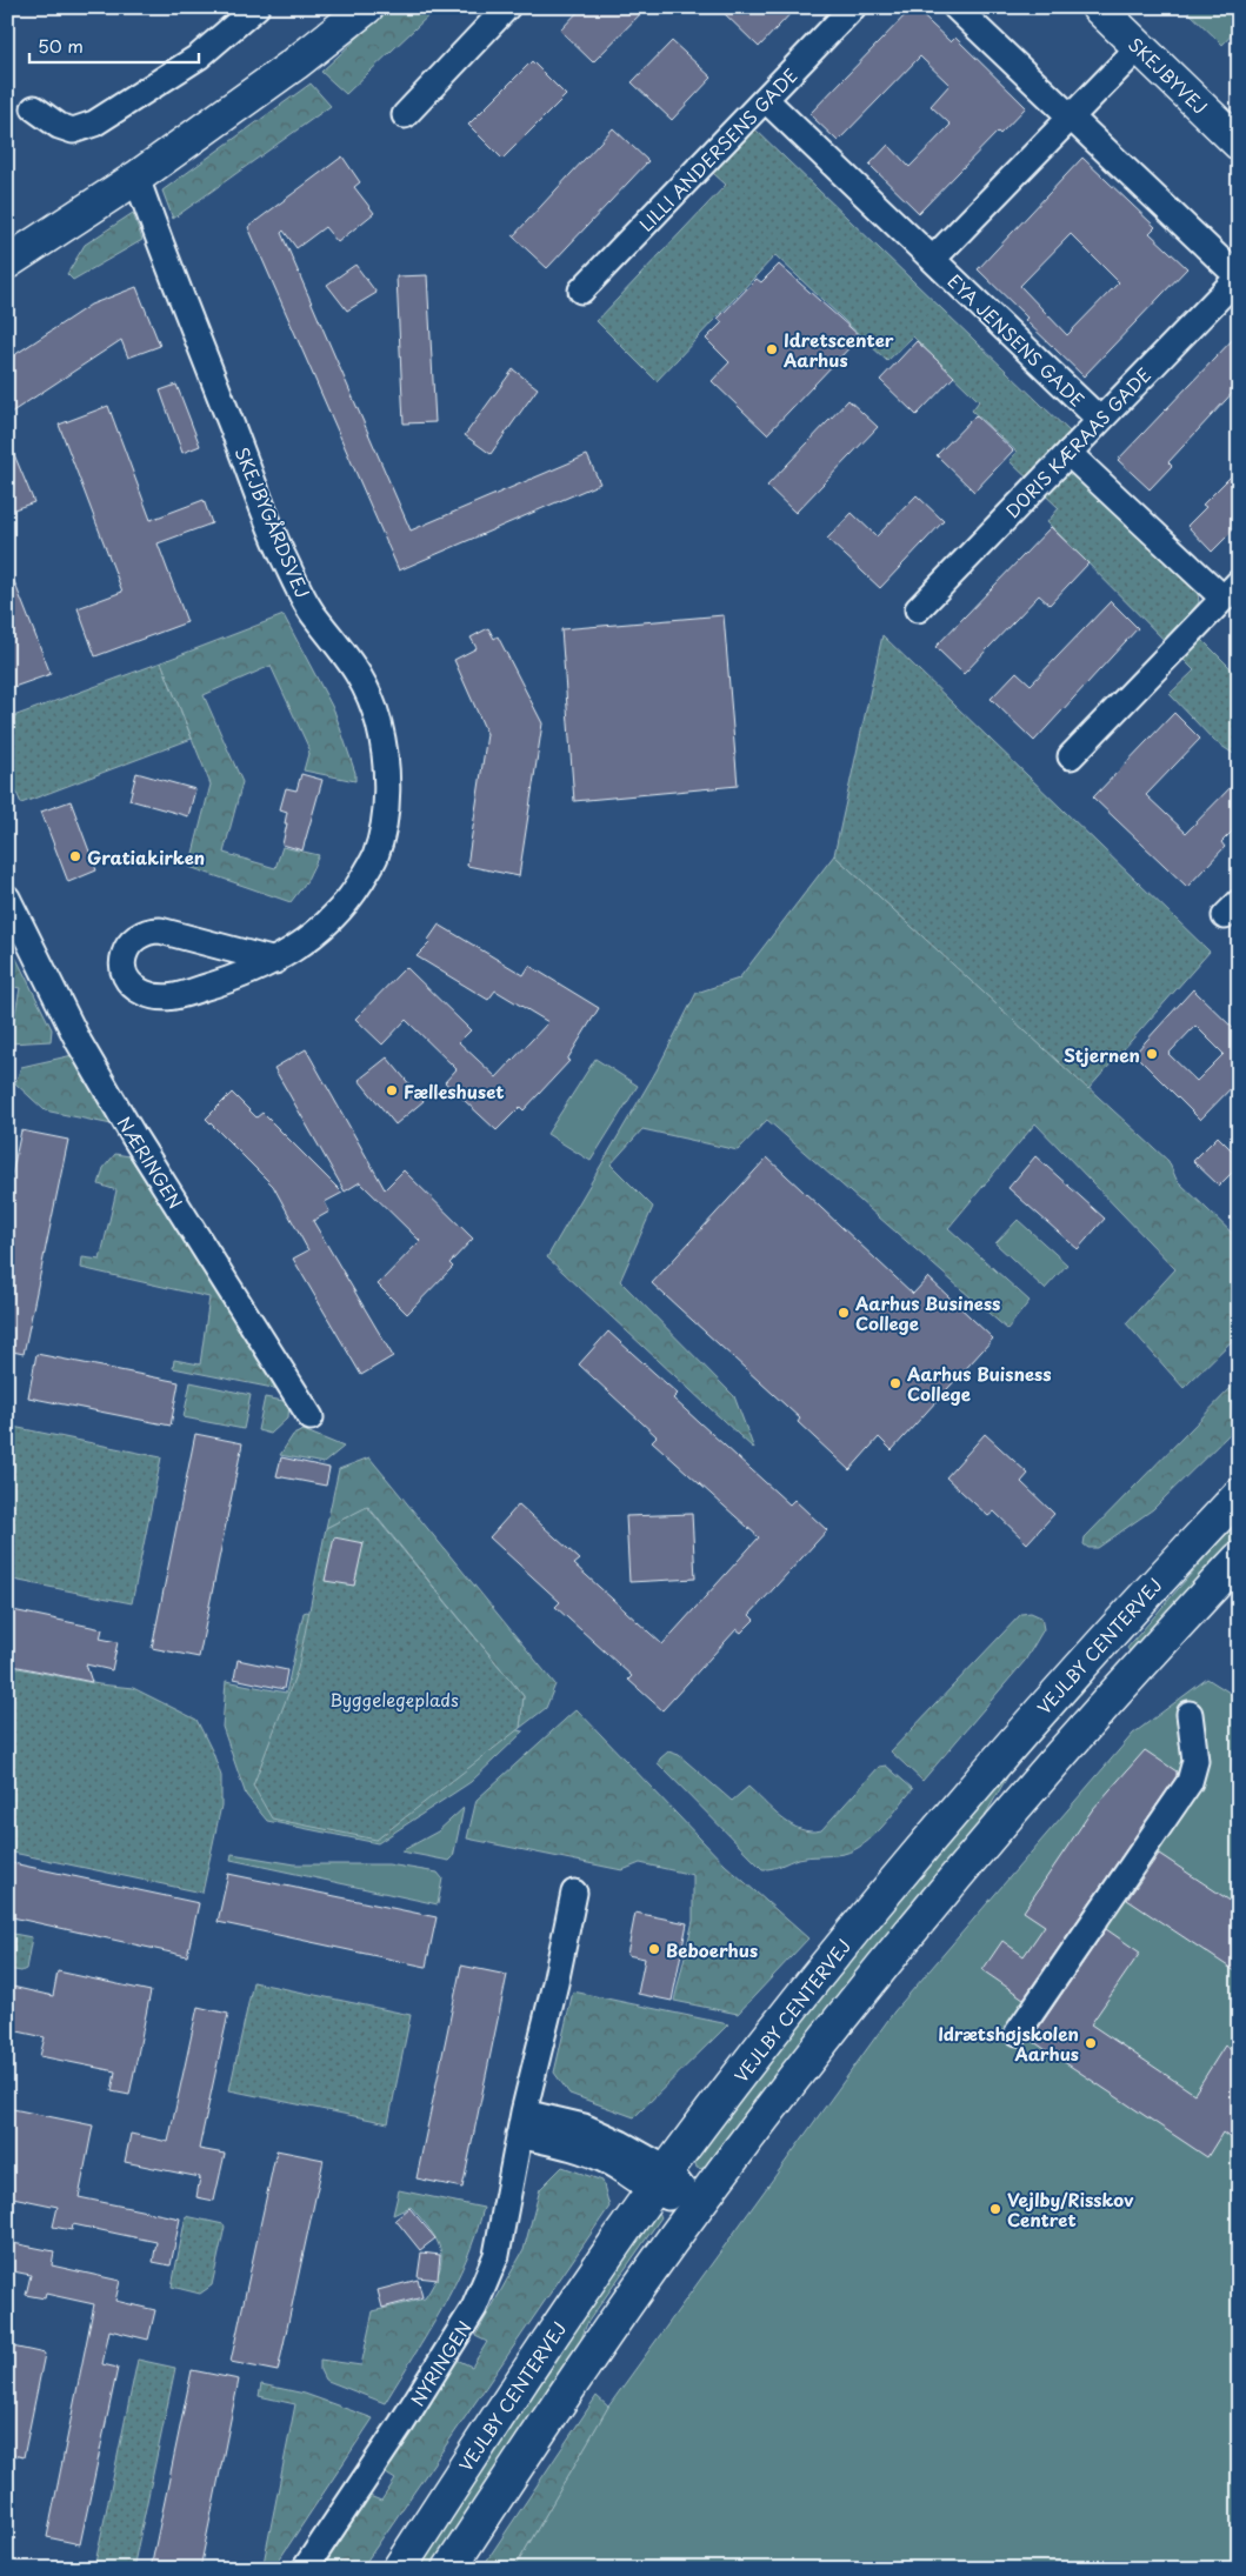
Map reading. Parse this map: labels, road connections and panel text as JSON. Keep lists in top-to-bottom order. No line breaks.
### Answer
{"streets":{"street":["SKEJBYVEJ","LILLI ANDERSENS GADE","EYA JENSENS GADE","DORIS KÆRAAS GADE","SKEJBYGÅRDSVEJ","NÆRINGEN","VEJLBY CENTERVEJ","NYRINGEN"]},"crossings":[["SKEJBYVEJ","EYA JENSENS GADE"],["LILLI ANDERSENS GADE","EYA JENSENS GADE"],["EYA JENSENS GADE","DORIS KÆRAAS GADE"]],"parks":["Byggelegeplads"],"places":["Idretscenter Aarhus","Gratiakirken","Stjernen","Fælleshuset","Aarhus Business College","Aarhus Buisness College","Beboerhus","Idrætshøjskolen Aarhus","Vejlby/Risskov Centret"],"scale_bar":"50 m"}
